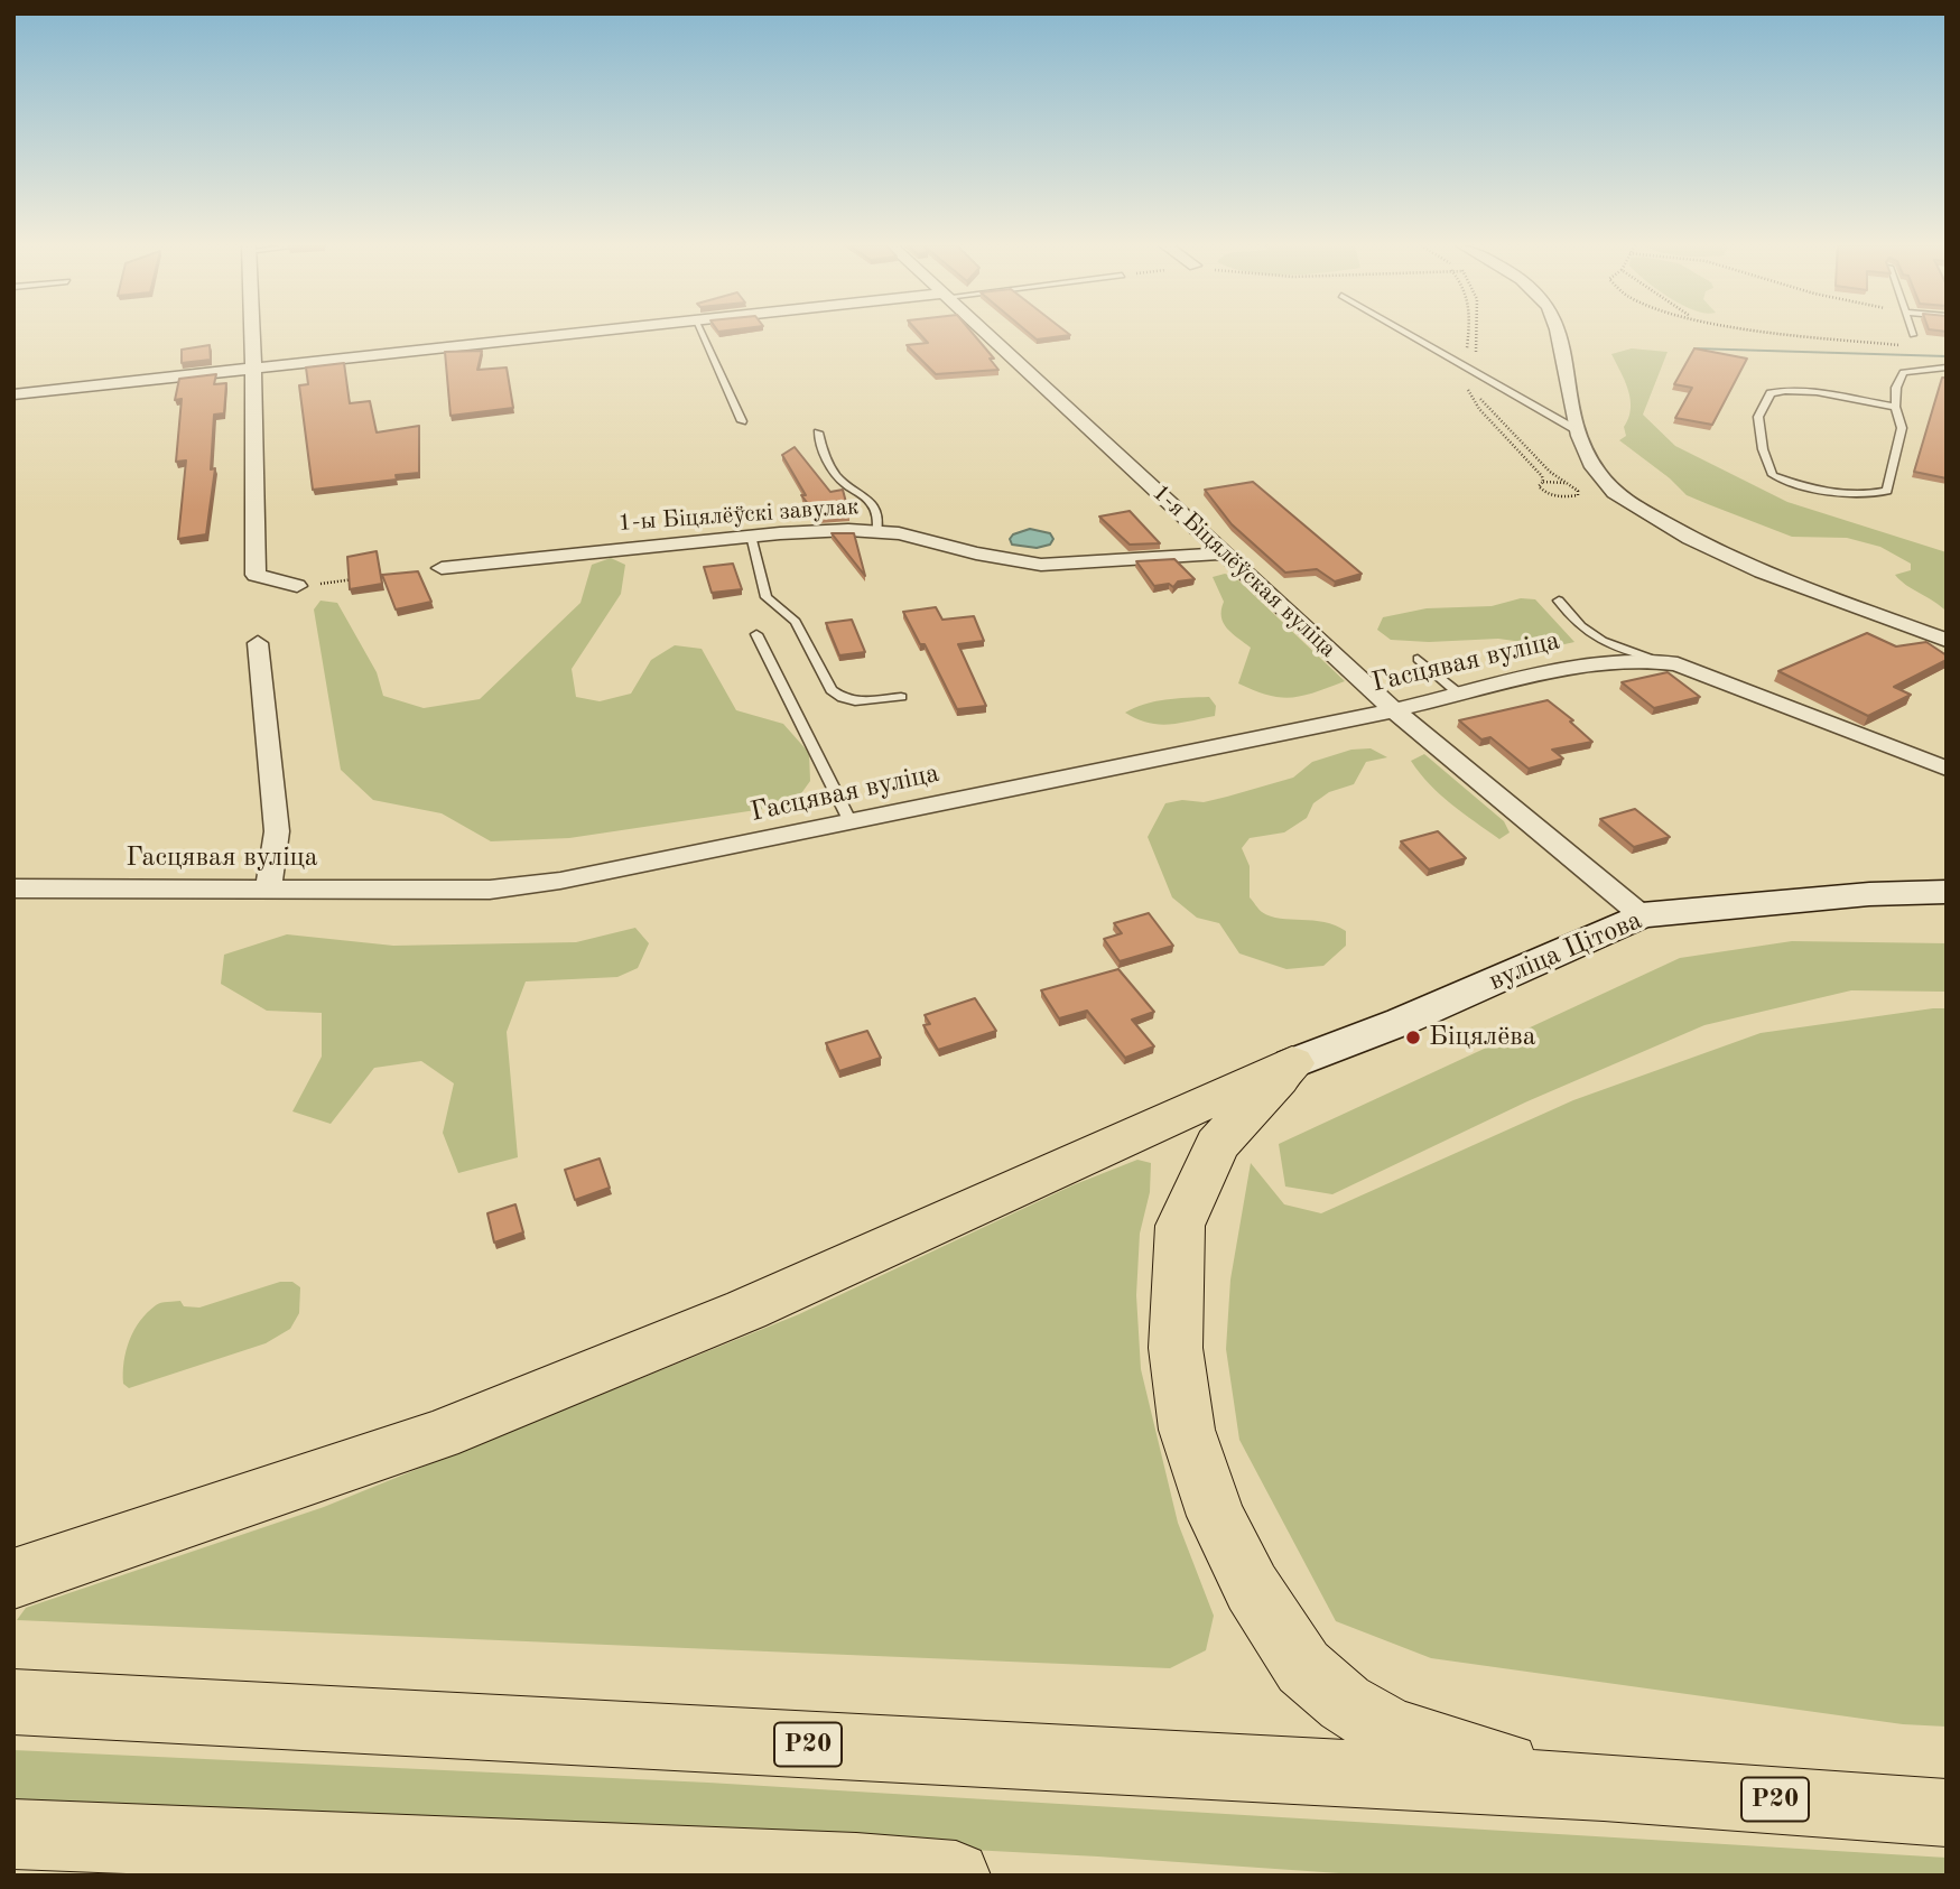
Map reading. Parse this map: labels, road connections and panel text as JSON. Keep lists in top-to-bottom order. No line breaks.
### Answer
{"streets":{"main road":["вуліца Цітова","Р20"],"street":["1-ы Біцялёўскі завулак","1-я Біцялёўская вуліца","Гасцявая вуліца"]},"crossings":[["1-ы Біцялёўскі завулак","1-я Біцялёўская вуліца"],["1-я Біцялёўская вуліца","Гасцявая вуліца"],["1-я Біцялёўская вуліца","вуліца Цітова"]],"places":["Біцялёва"]}
